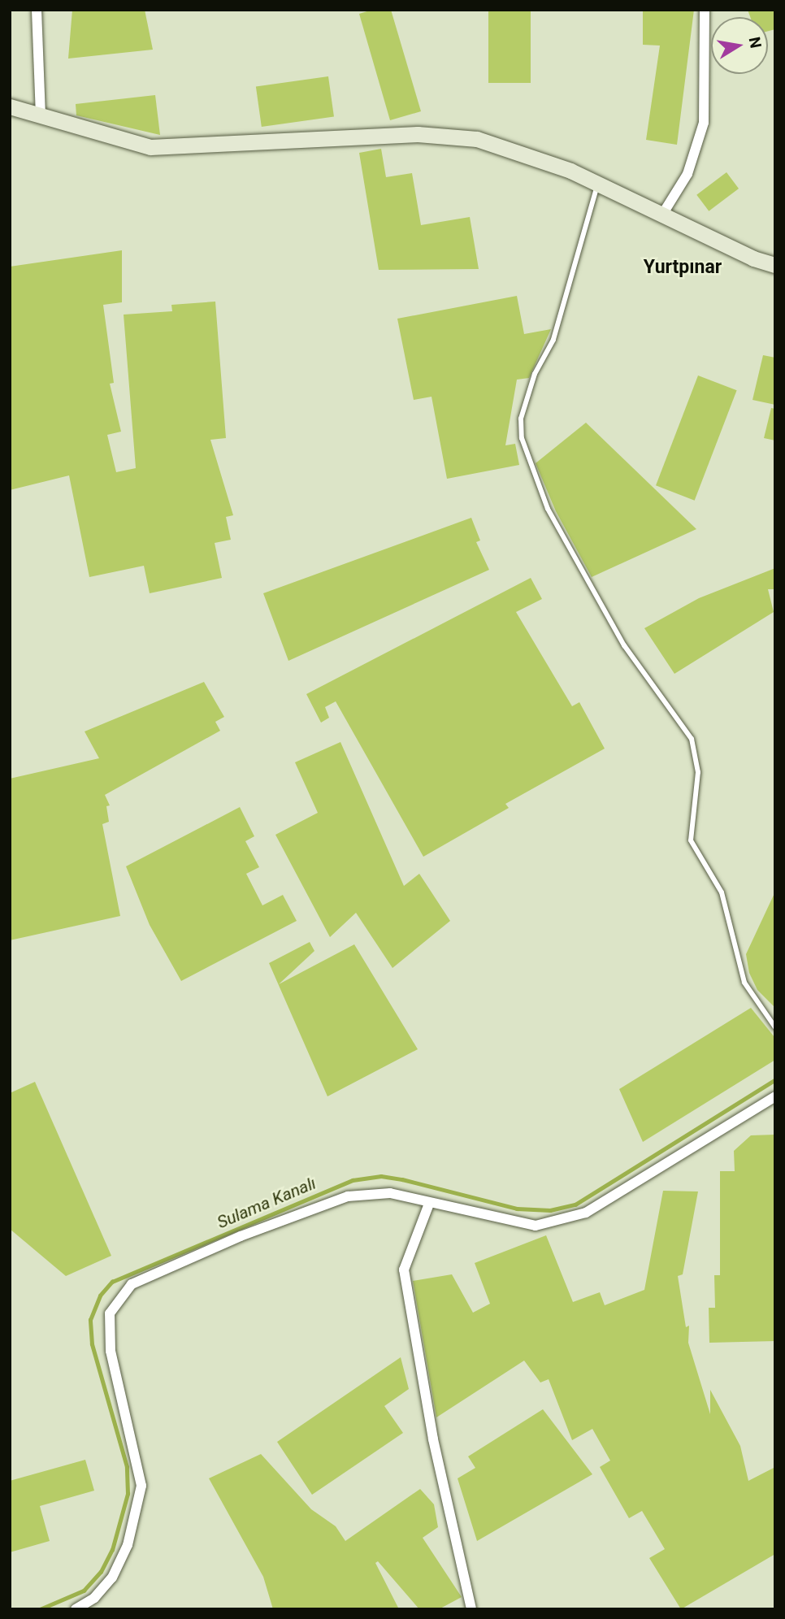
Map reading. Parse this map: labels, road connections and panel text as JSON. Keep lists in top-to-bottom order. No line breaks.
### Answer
{"districts":["Yurtpınar"],"water":["Sulama Kanalı"],"north":"right"}
